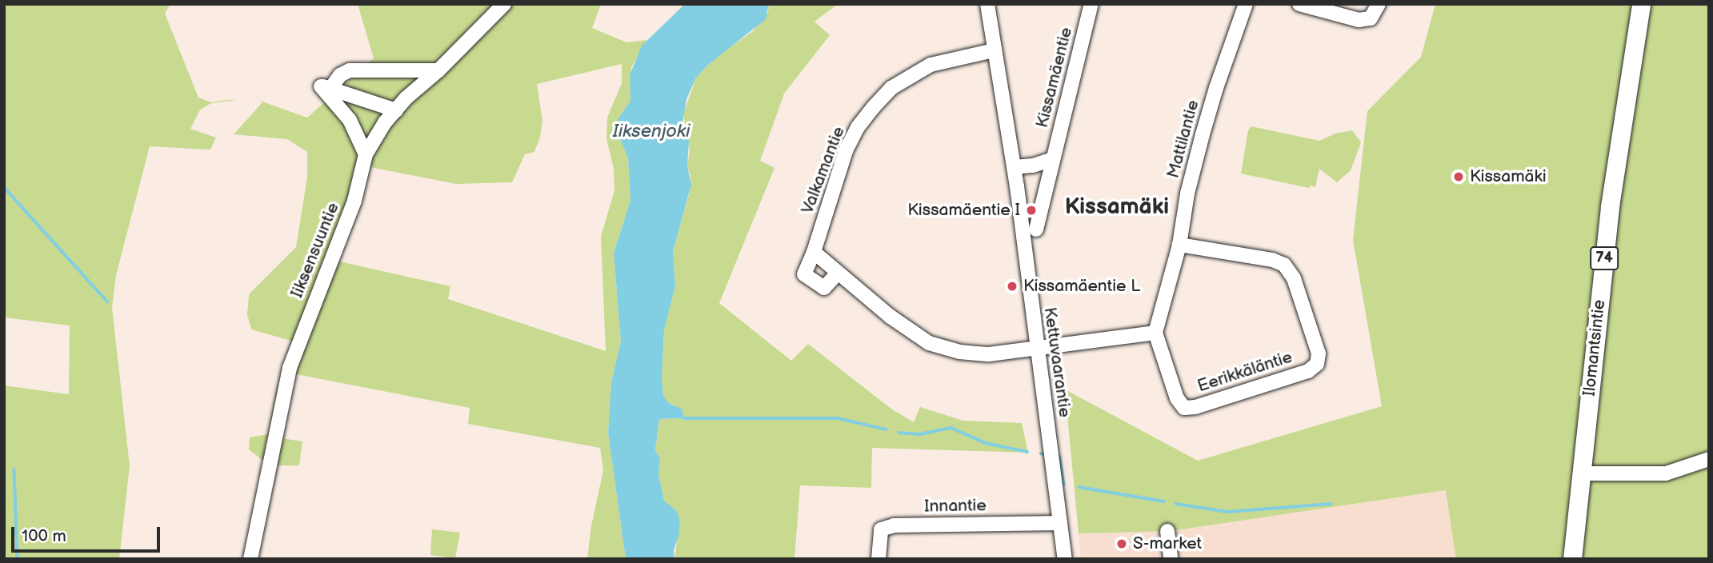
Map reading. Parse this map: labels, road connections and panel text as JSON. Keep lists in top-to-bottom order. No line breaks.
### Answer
{"streets":{"main road":["74","Ilomantsintie"],"street":["Kissamäentie","Mattilantie","Valkamantie","Iiksensuuntie","Kettuvaarantie","Eerikkäläntie","Innantie"]},"crossings":[["Mattilantie","Eerikkäläntie"],["Valkamantie","Kettuvaarantie"],["Kettuvaarantie","Innantie"]],"districts":["Kissamäki"],"water":["Iiksenjoki"],"places":["Kissamäki","Kissamäentie I","Kissamäentie L","S-market"],"scale_bar":"100 m"}
